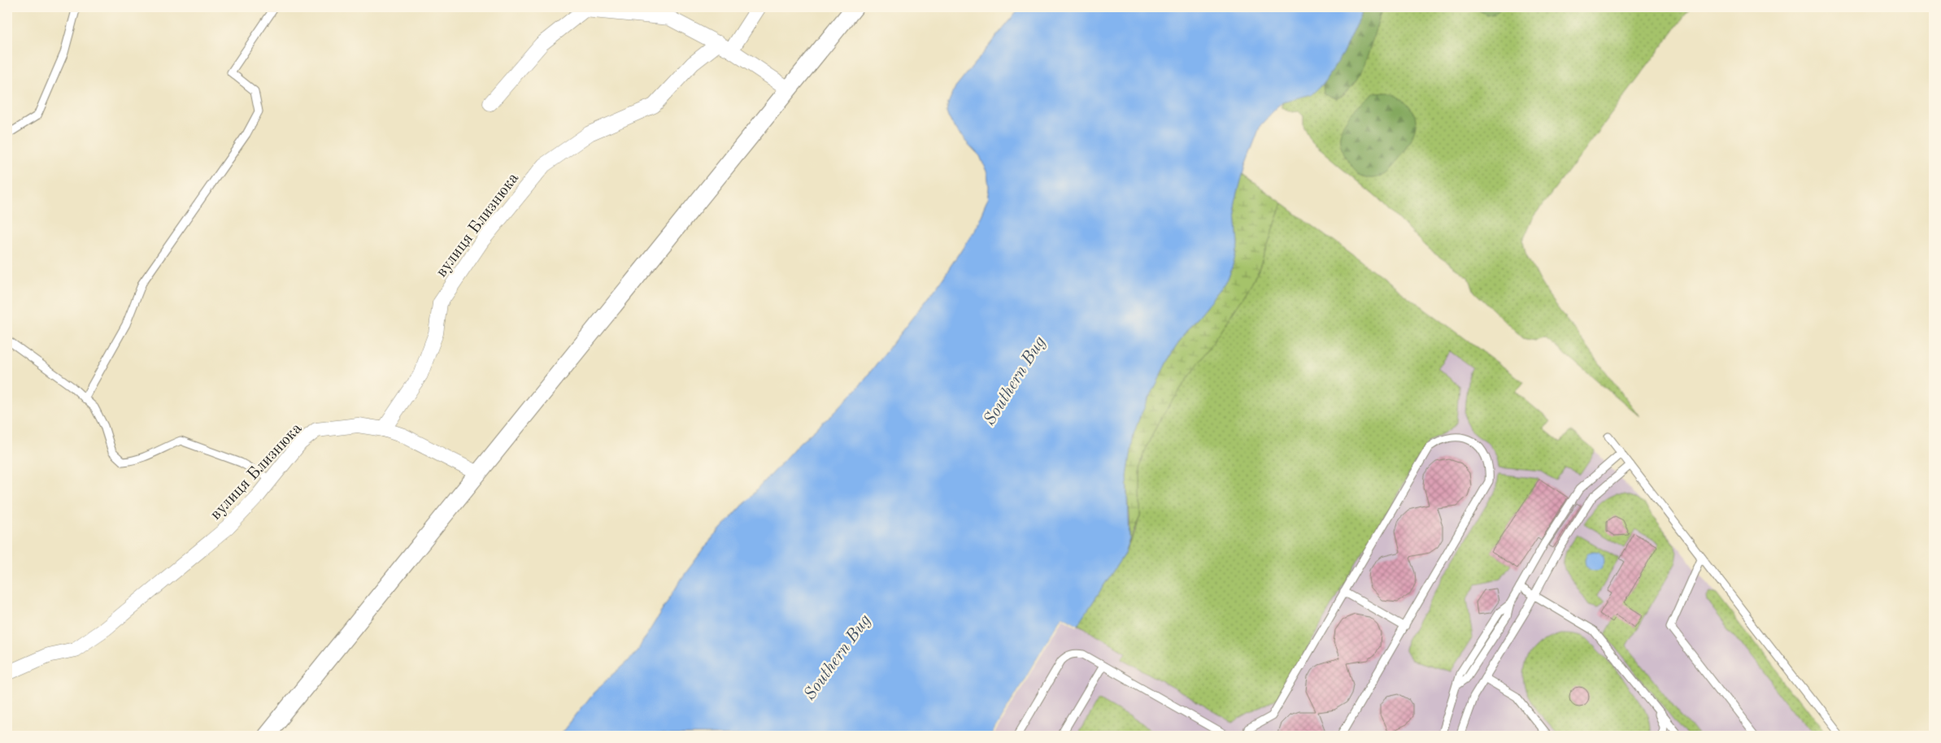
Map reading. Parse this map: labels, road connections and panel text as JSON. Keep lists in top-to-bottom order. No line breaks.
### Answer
{"streets":{"street":["вулиця Близнюка"]},"water":["Southern Bug"]}
